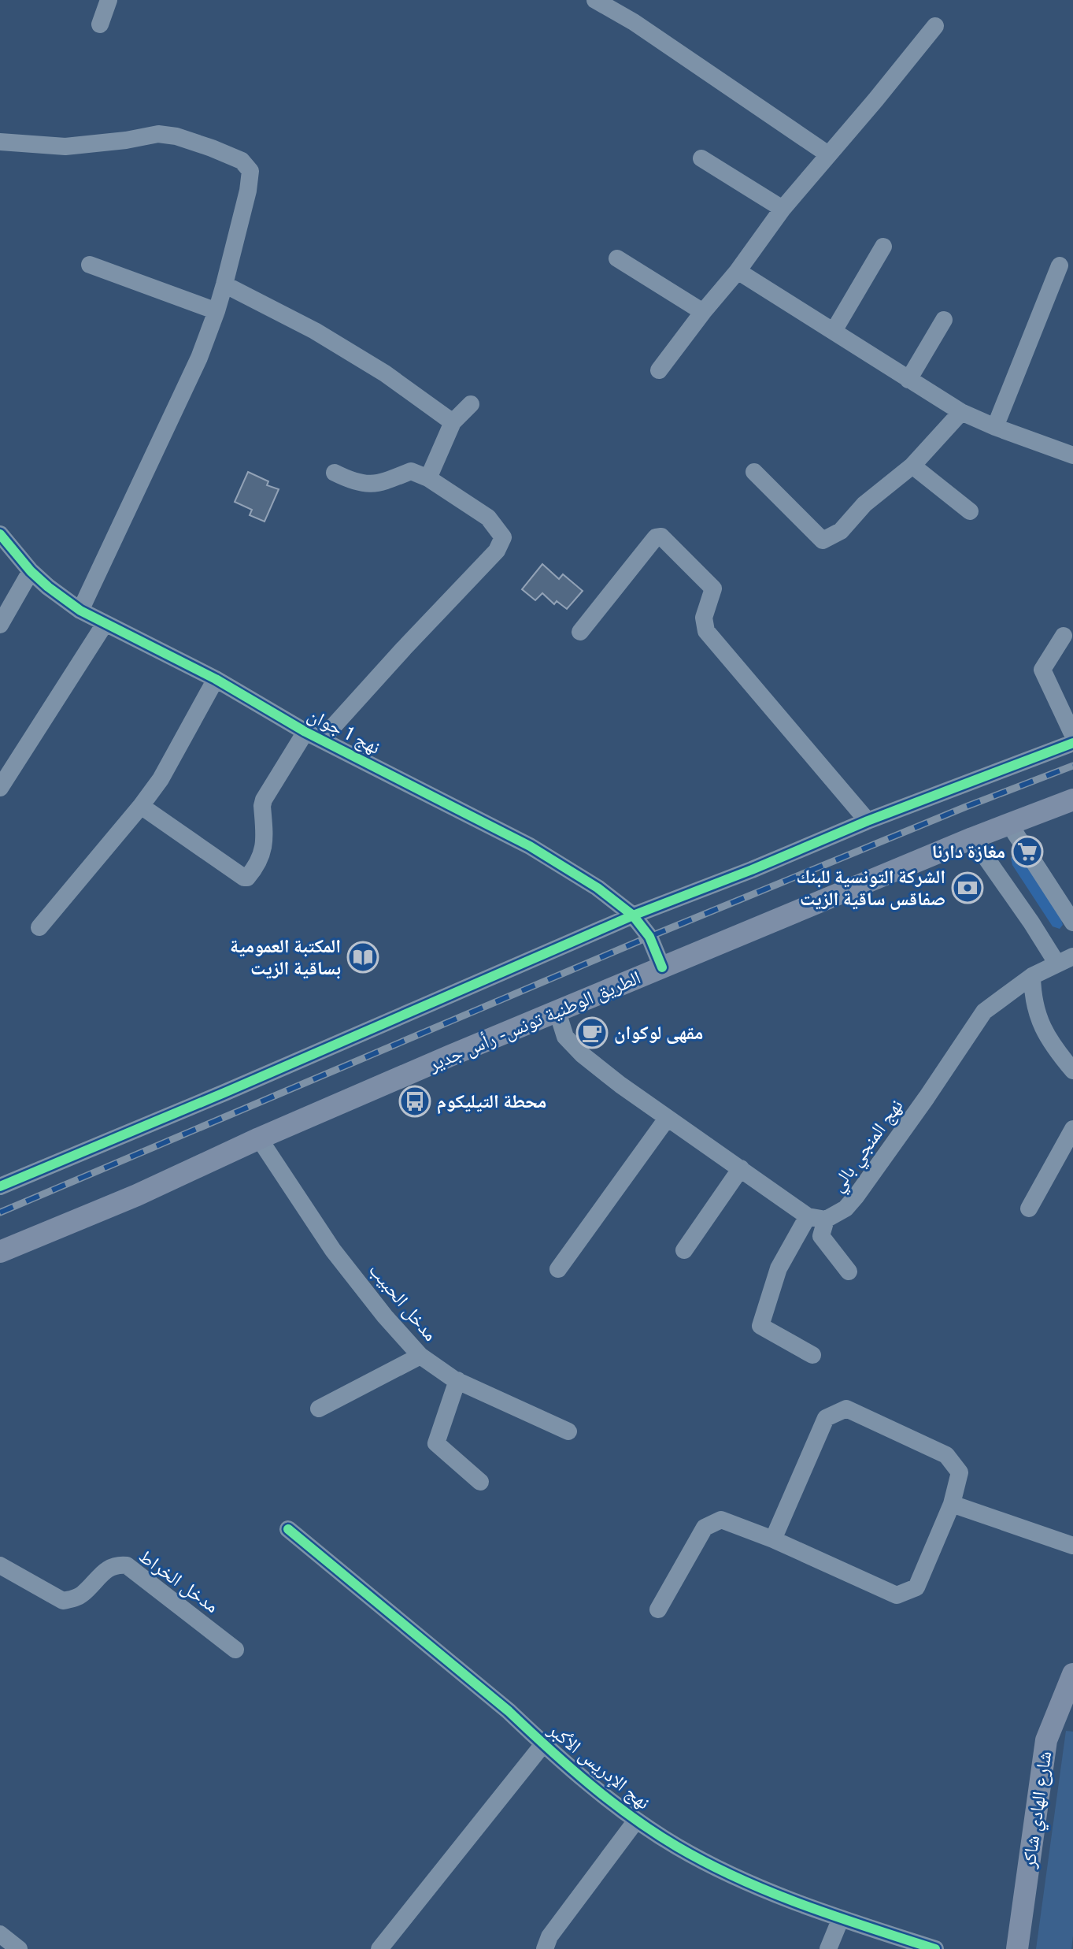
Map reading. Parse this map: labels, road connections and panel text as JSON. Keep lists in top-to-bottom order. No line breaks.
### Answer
{"streets":{"main road":["الطريق الوطنية تونس - رأس جدير","شارع الهادي شاكر"],"street":["نهج 1 جوان","نهج المنجي بالي","مدخل الحبيب","مدخل الخراط","نهج الإدريس الأكبر"]},"crossings":[["نهج 1 جوان","الطريق الوطنية تونس - رأس جدير"],["الطريق الوطنية تونس - رأس جدير","مدخل الحبيب"]],"places":{"supermarket":["مغازة دارنا"],"bank":["الشركة التونسية للبنك صفاقس ساقية الزيت"],"library":["المكتبة العمومية بساقية الزيت"],"cafe":["مقهى لوكوان"],"bus stop":["محطة التيليكوم"]}}
